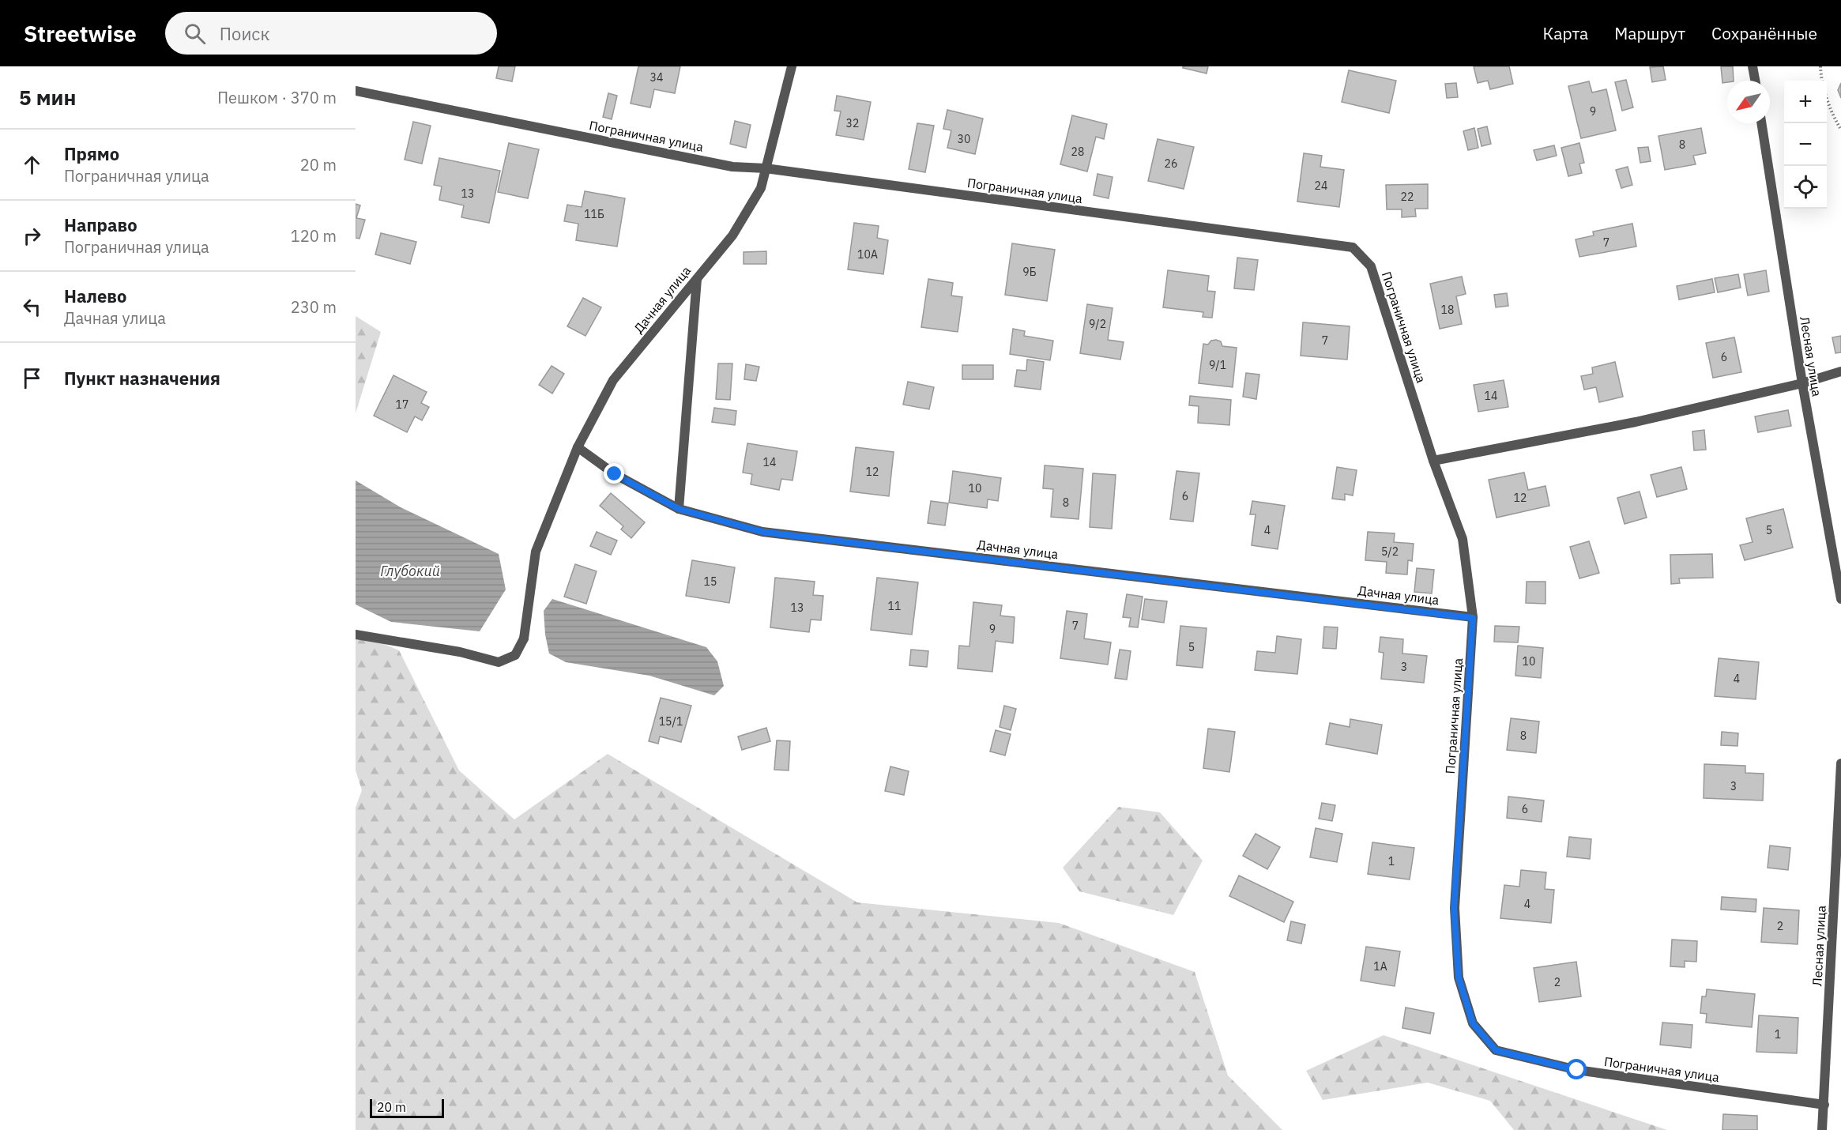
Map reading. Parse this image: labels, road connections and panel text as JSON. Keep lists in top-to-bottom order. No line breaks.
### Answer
{"streets":{"street":["Пограничная улица","Дачная улица","Лесная улица"]},"crossings":[["Пограничная улица","Дачная улица"],["Пограничная улица","Лесная улица"]],"water":["Глубокий"],"house_numbers":["34","9","32","30","8","28","26","24","13","22","11Б","7","10А","9Б","18","9/2","7","6","9/1","14","17","14","12","10","6","12","8","4","5","5/2","15","11","13","7","9","5","10","3","4","15/1","8","3","6","1","4","2","1А","2","1"],"scale_bar":"20 m","north":"bottom left","page":{"header":"Streetwise","search":"Поиск","nav":["Карта","Маршрут","Сохранённые"],"heading":["5 мин","Пешком · 370 m"],"map_buttons":["+","−"],"list":[["Прямо","Пограничная улица","20 m"],["Направо","Пограничная улица","120 m"],["Налево","Дачная улица","230 m"],"Пункт назначения"],"scale":"20 m"}}
